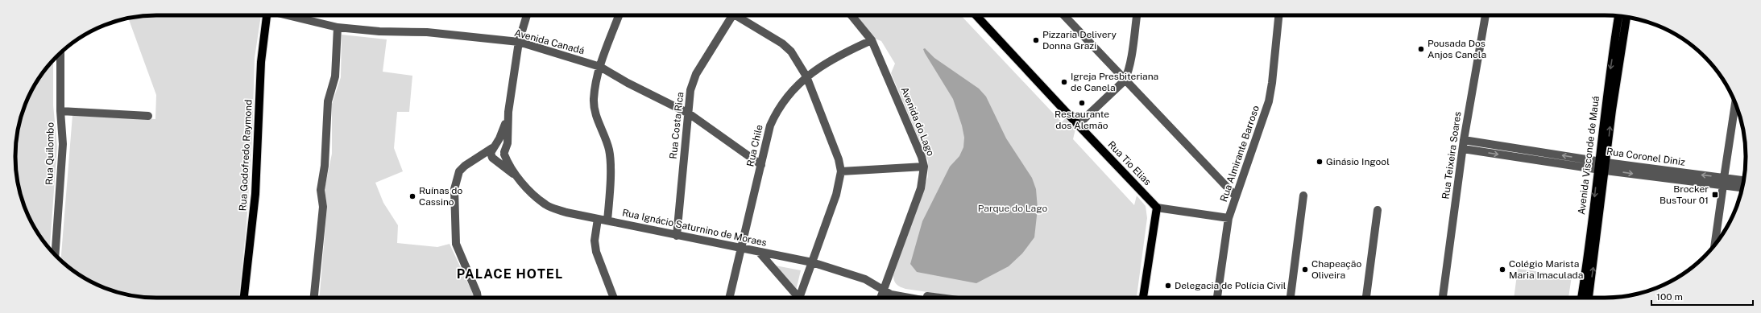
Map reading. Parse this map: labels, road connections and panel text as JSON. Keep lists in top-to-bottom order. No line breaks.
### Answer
{"streets":{"main road":["Rua Godofredo Raymond","Avenida Visconde de Mauá","Rua Tio Elias"],"street":["Avenida Canadá","Avenida do Lago","Rua Costa Rica","Rua Chile","Rua Quilombo","Rua Almirante Barroso","Rua Teixeira Soares","Rua Coronel Diniz","Rua Ignácio Saturnino de Moraes"]},"crossings":[["Avenida Canadá","Rua Costa Rica"],["Avenida Canadá","Rua Chile"],["Avenida do Lago","Rua Chile"],["Avenida do Lago","Rua Ignácio Saturnino de Moraes"],["Rua Costa Rica","Rua Ignácio Saturnino de Moraes"],["Rua Chile","Rua Ignácio Saturnino de Moraes"],["Rua Teixeira Soares","Rua Coronel Diniz"],["Avenida Visconde de Mauá","Rua Coronel Diniz"]],"districts":["PALACE HOTEL"],"parks":["Parque do Lago"],"places":{"other":["Pizzaria Delivery Donna Grazi","Pousada Dos Anjos Canela","Igreja Presbiteriana de Canela","Restaurante dos Alemão","Ginásio Ingool","Ruínas do Cassino","Chapeação Oliveira","Colégio Marista Maria Imaculada","Delegacia de Polícia Civil"],"transit":["Brocker BusTour 01"]},"scale_bar":"100 m"}
